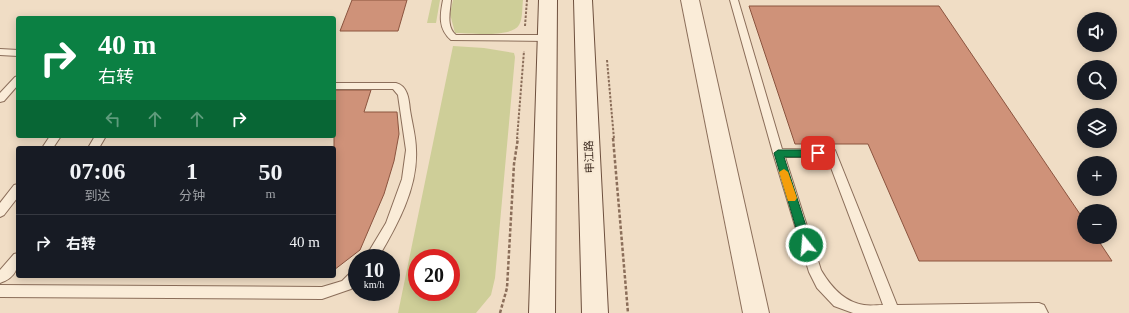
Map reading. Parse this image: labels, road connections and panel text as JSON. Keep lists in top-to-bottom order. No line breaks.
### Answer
{"streets":{"main road":["申江路"]},"page":{"map_buttons":["+","−"],"turn":["40 m","右转"],"eta":["07:06","到达","1","分钟","50","m"],"list":[{"name":"右转","value":"40 m"}],"speed":"10 km/h","limit":"20"}}
